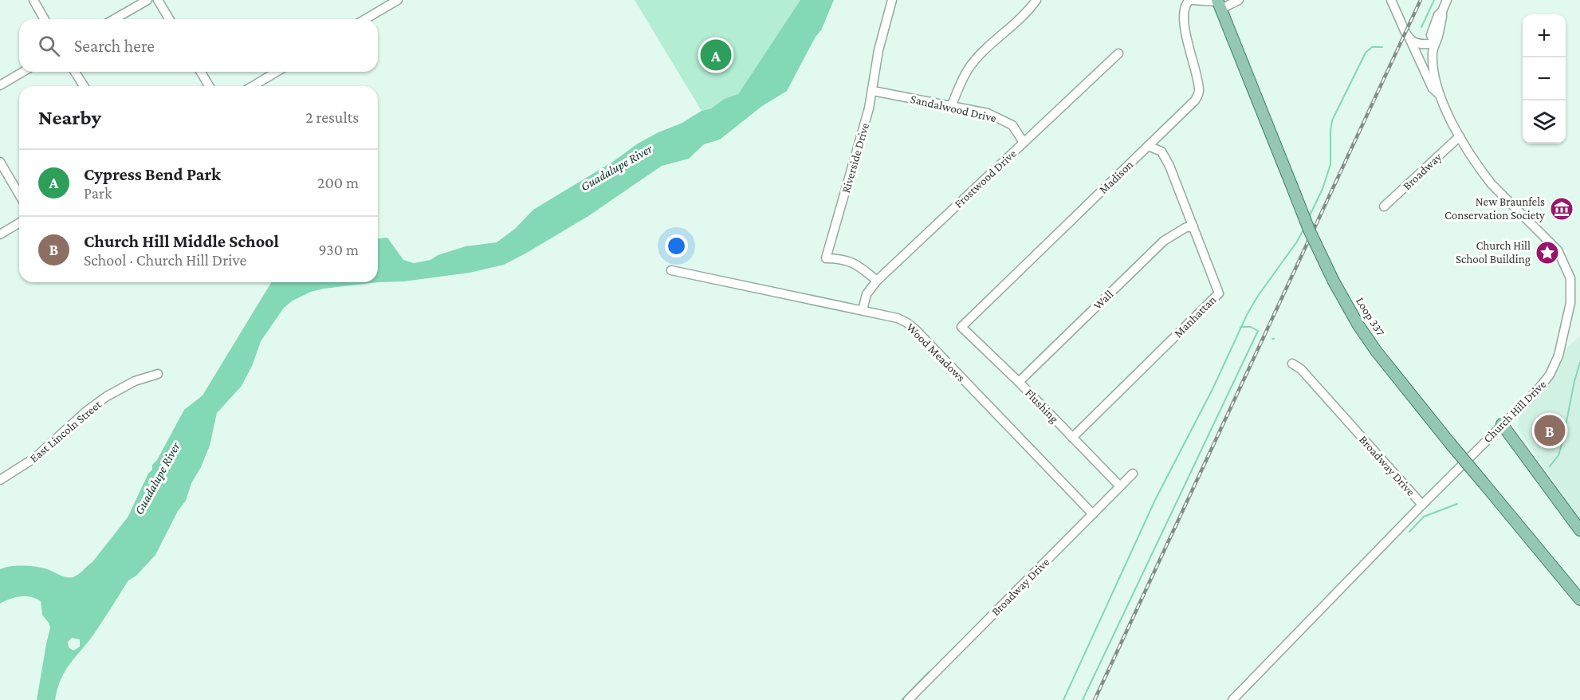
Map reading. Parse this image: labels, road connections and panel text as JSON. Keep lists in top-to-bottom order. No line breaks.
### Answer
{"streets":{"main road":["Loop 337"],"street":["Sandalwood Drive","Riverside Drive","Broadway","Madison","Frostwood Drive","Wall","Manhattan","Wood Meadows","Flushing","Church Hill Drive","East Lincoln Street","Broadway Drive"]},"crossings":[["Sandalwood Drive","Riverside Drive"],["Sandalwood Drive","Frostwood Drive"],["Riverside Drive","Frostwood Drive"],["Broadway","Church Hill Drive"],["Madison","Manhattan"],["Madison","Loop 337"],["Madison","Flushing"],["Frostwood Drive","Wood Meadows"],["Wall","Manhattan"],["Wall","Flushing"],["Manhattan","Flushing"],["Wood Meadows","Broadway Drive"],["Flushing","Broadway Drive"],["Church Hill Drive","Broadway Drive"]],"water":["Guadalupe River"],"places":{"museum":["New Braunfels Conservation Society"],"place":["Church Hill School Building"]},"page":{"map_buttons":["+","−"],"search":"Search here","pins":["A","B"],"heading":["Nearby","2 results"],"list":[{"mark":"A","name":"Cypress Bend Park","note":"Park","value":"200 m"},{"mark":"B","name":"Church Hill Middle School","note":"School · Church Hill Drive","value":"930 m"}]}}
